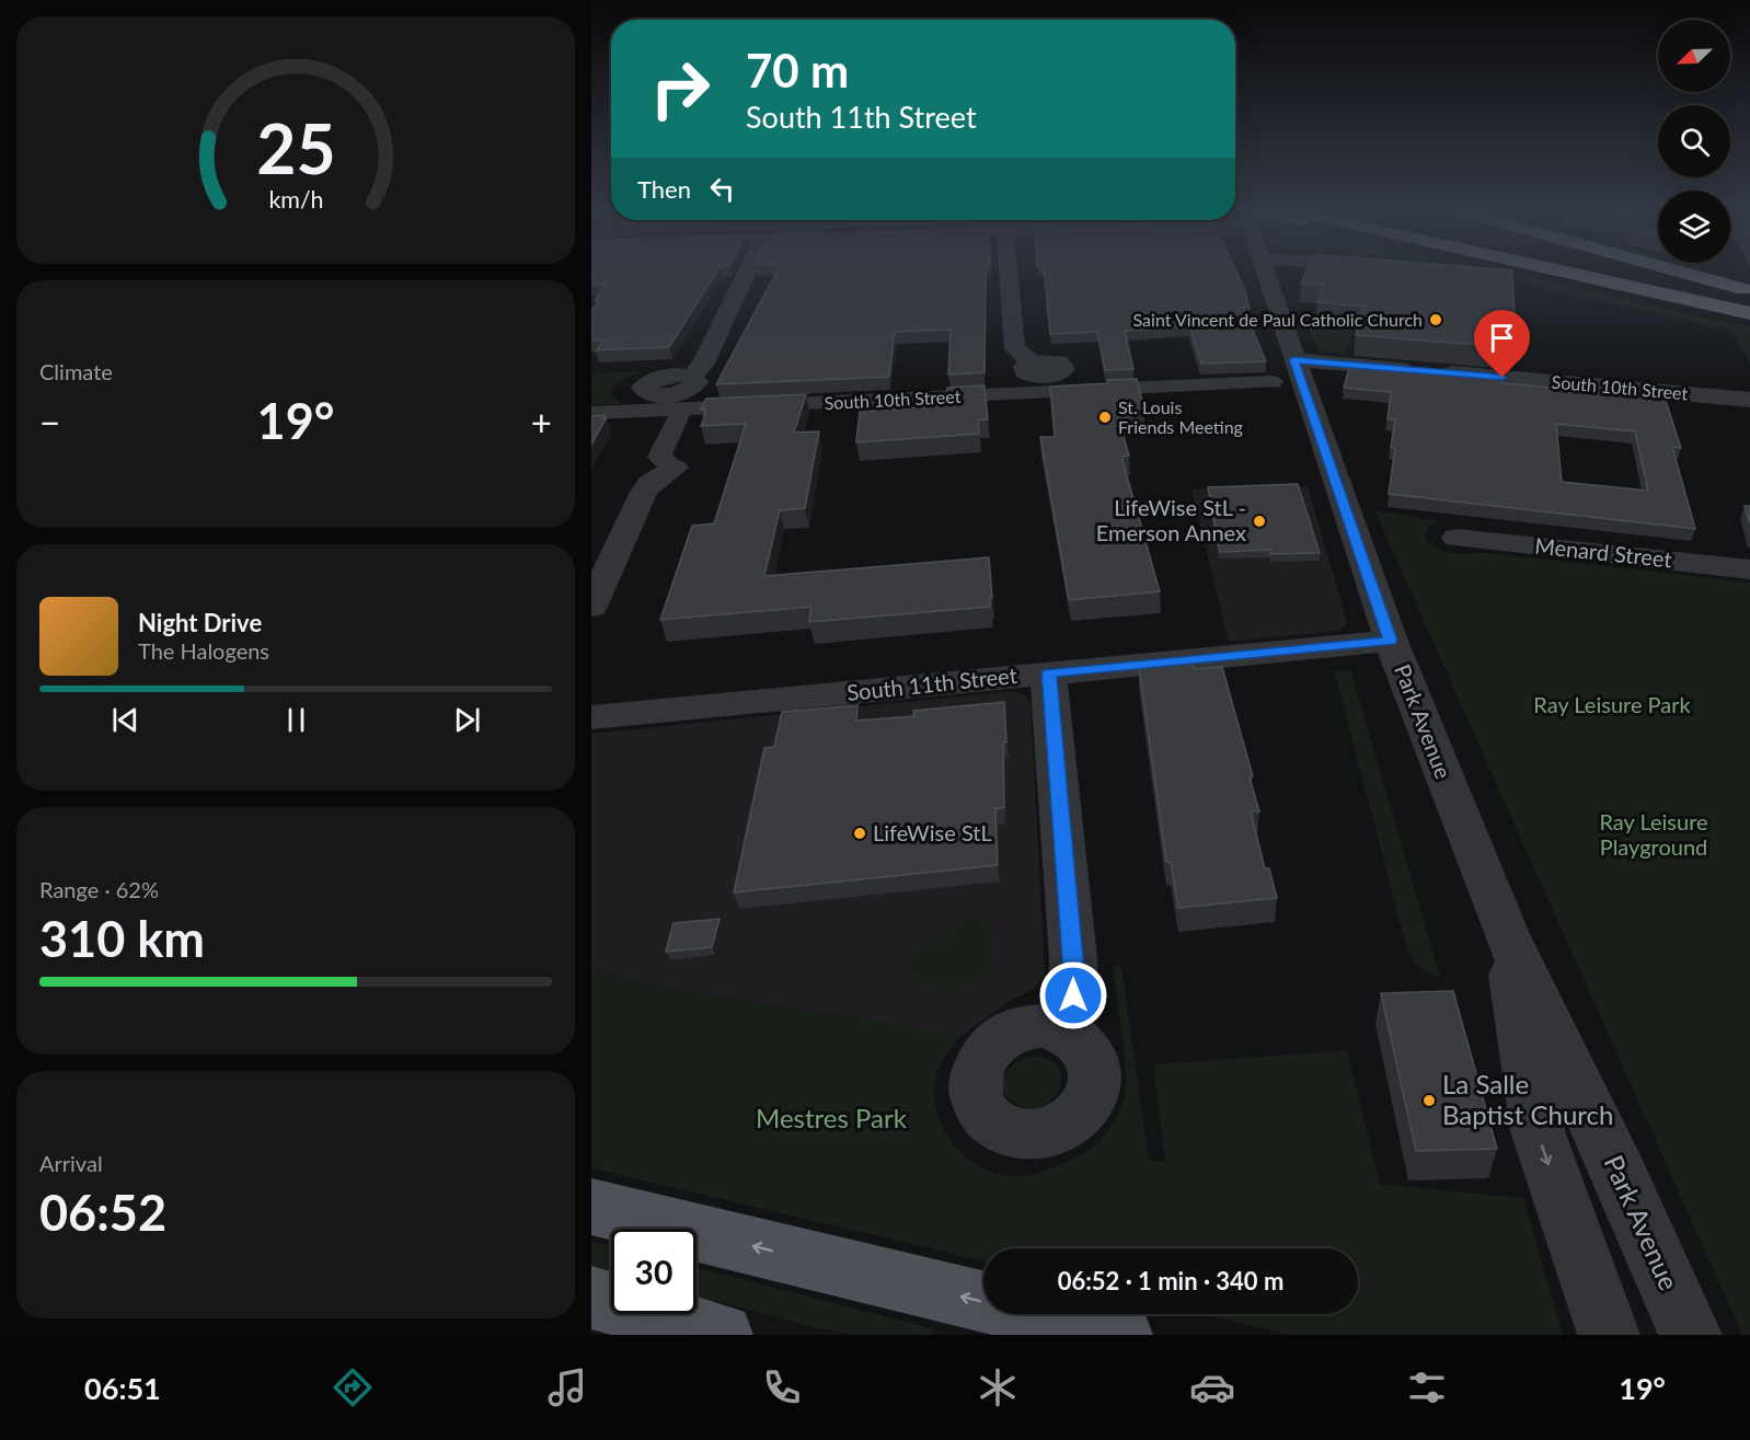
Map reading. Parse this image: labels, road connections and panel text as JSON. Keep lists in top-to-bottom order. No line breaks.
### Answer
{"streets":{"street":["South 10th Street","Menard Street","South 11th Street","Park Avenue"]},"crossings":[["South 10th Street","Park Avenue"],["South 11th Street","Park Avenue"]],"parks":["Ray Leisure Park","Ray Leisure Playground","Mestres Park"],"places":["Saint Vincent de Paul Catholic Church","St. Louis Friends Meeting","LifeWise StL - Emerson Annex","LifeWise StL","La Salle Baptist Church"],"north":"bottom left","page":{"turn":["70 m","South 11th Street"],"then":"Then","tile":["Climate",["Range · 62%","310 km"],["Arrival","06:52"]],"heat":["−","19°","+"],"song":["Night Drive","The Halogens"],"limit":"30","trip":"06:52 · 1 min · 340 m","tabs":["06:51","19°"],"gauge":["25","km/h"]}}
